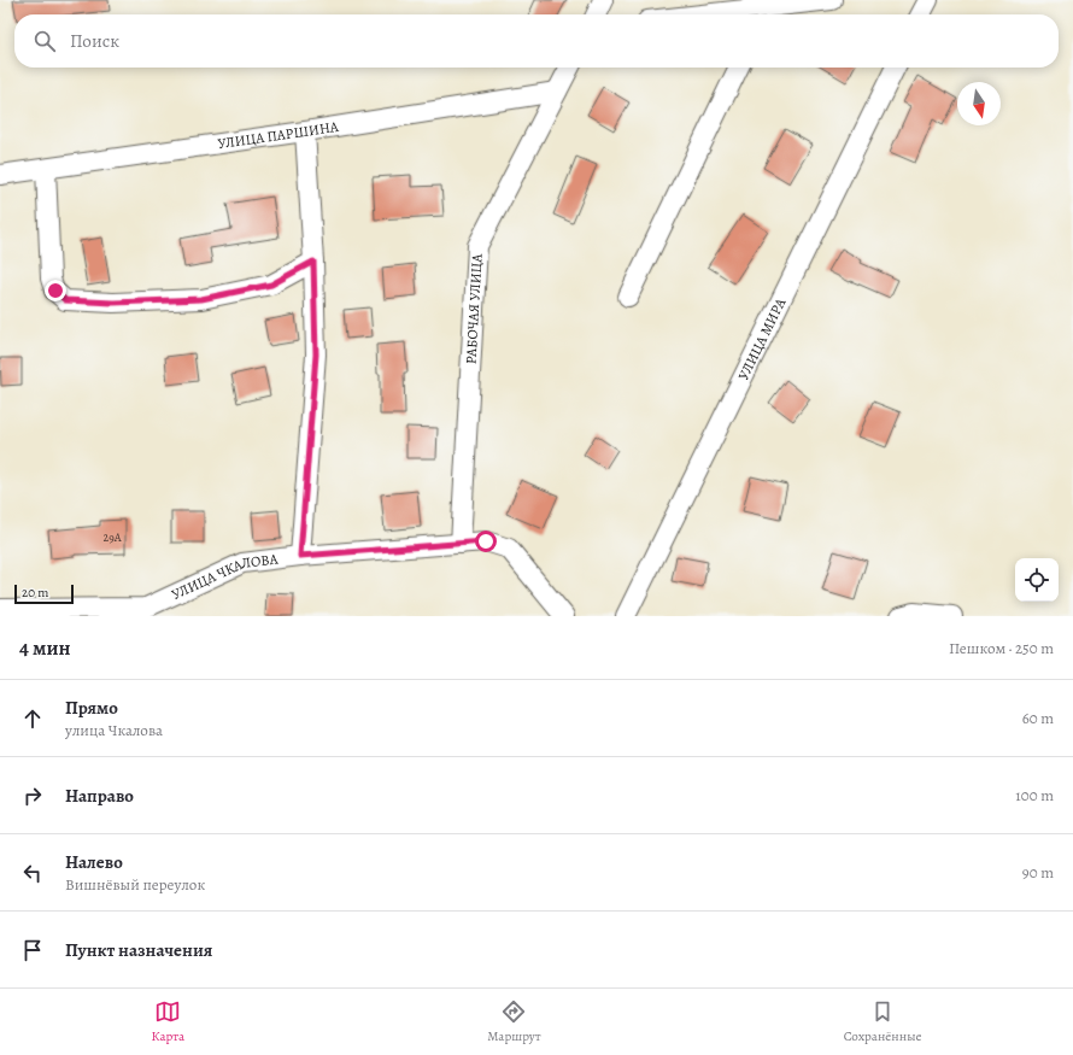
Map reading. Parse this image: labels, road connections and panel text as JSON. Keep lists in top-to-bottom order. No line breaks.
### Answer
{"streets":{"street":["УЛИЦА ПАРШИНА","РАБОЧАЯ УЛИЦА","УЛИЦА МИРА","УЛИЦА ЧКАЛОВА"]},"crossings":[["УЛИЦА ПАРШИНА","РАБОЧАЯ УЛИЦА"],["РАБОЧАЯ УЛИЦА","УЛИЦА ЧКАЛОВА"]],"house_numbers":["29А"],"scale_bar":"20 m","north":"bottom","page":{"search":"Поиск","scale":"20 m","heading":["4 мин","Пешком · 250 m"],"list":[["Прямо","улица Чкалова","60 m"],["Направо","100 m"],["Налево","Вишнёвый переулок","90 m"],"Пункт назначения"],"nav":["Карта","Маршрут","Сохранённые"]}}
